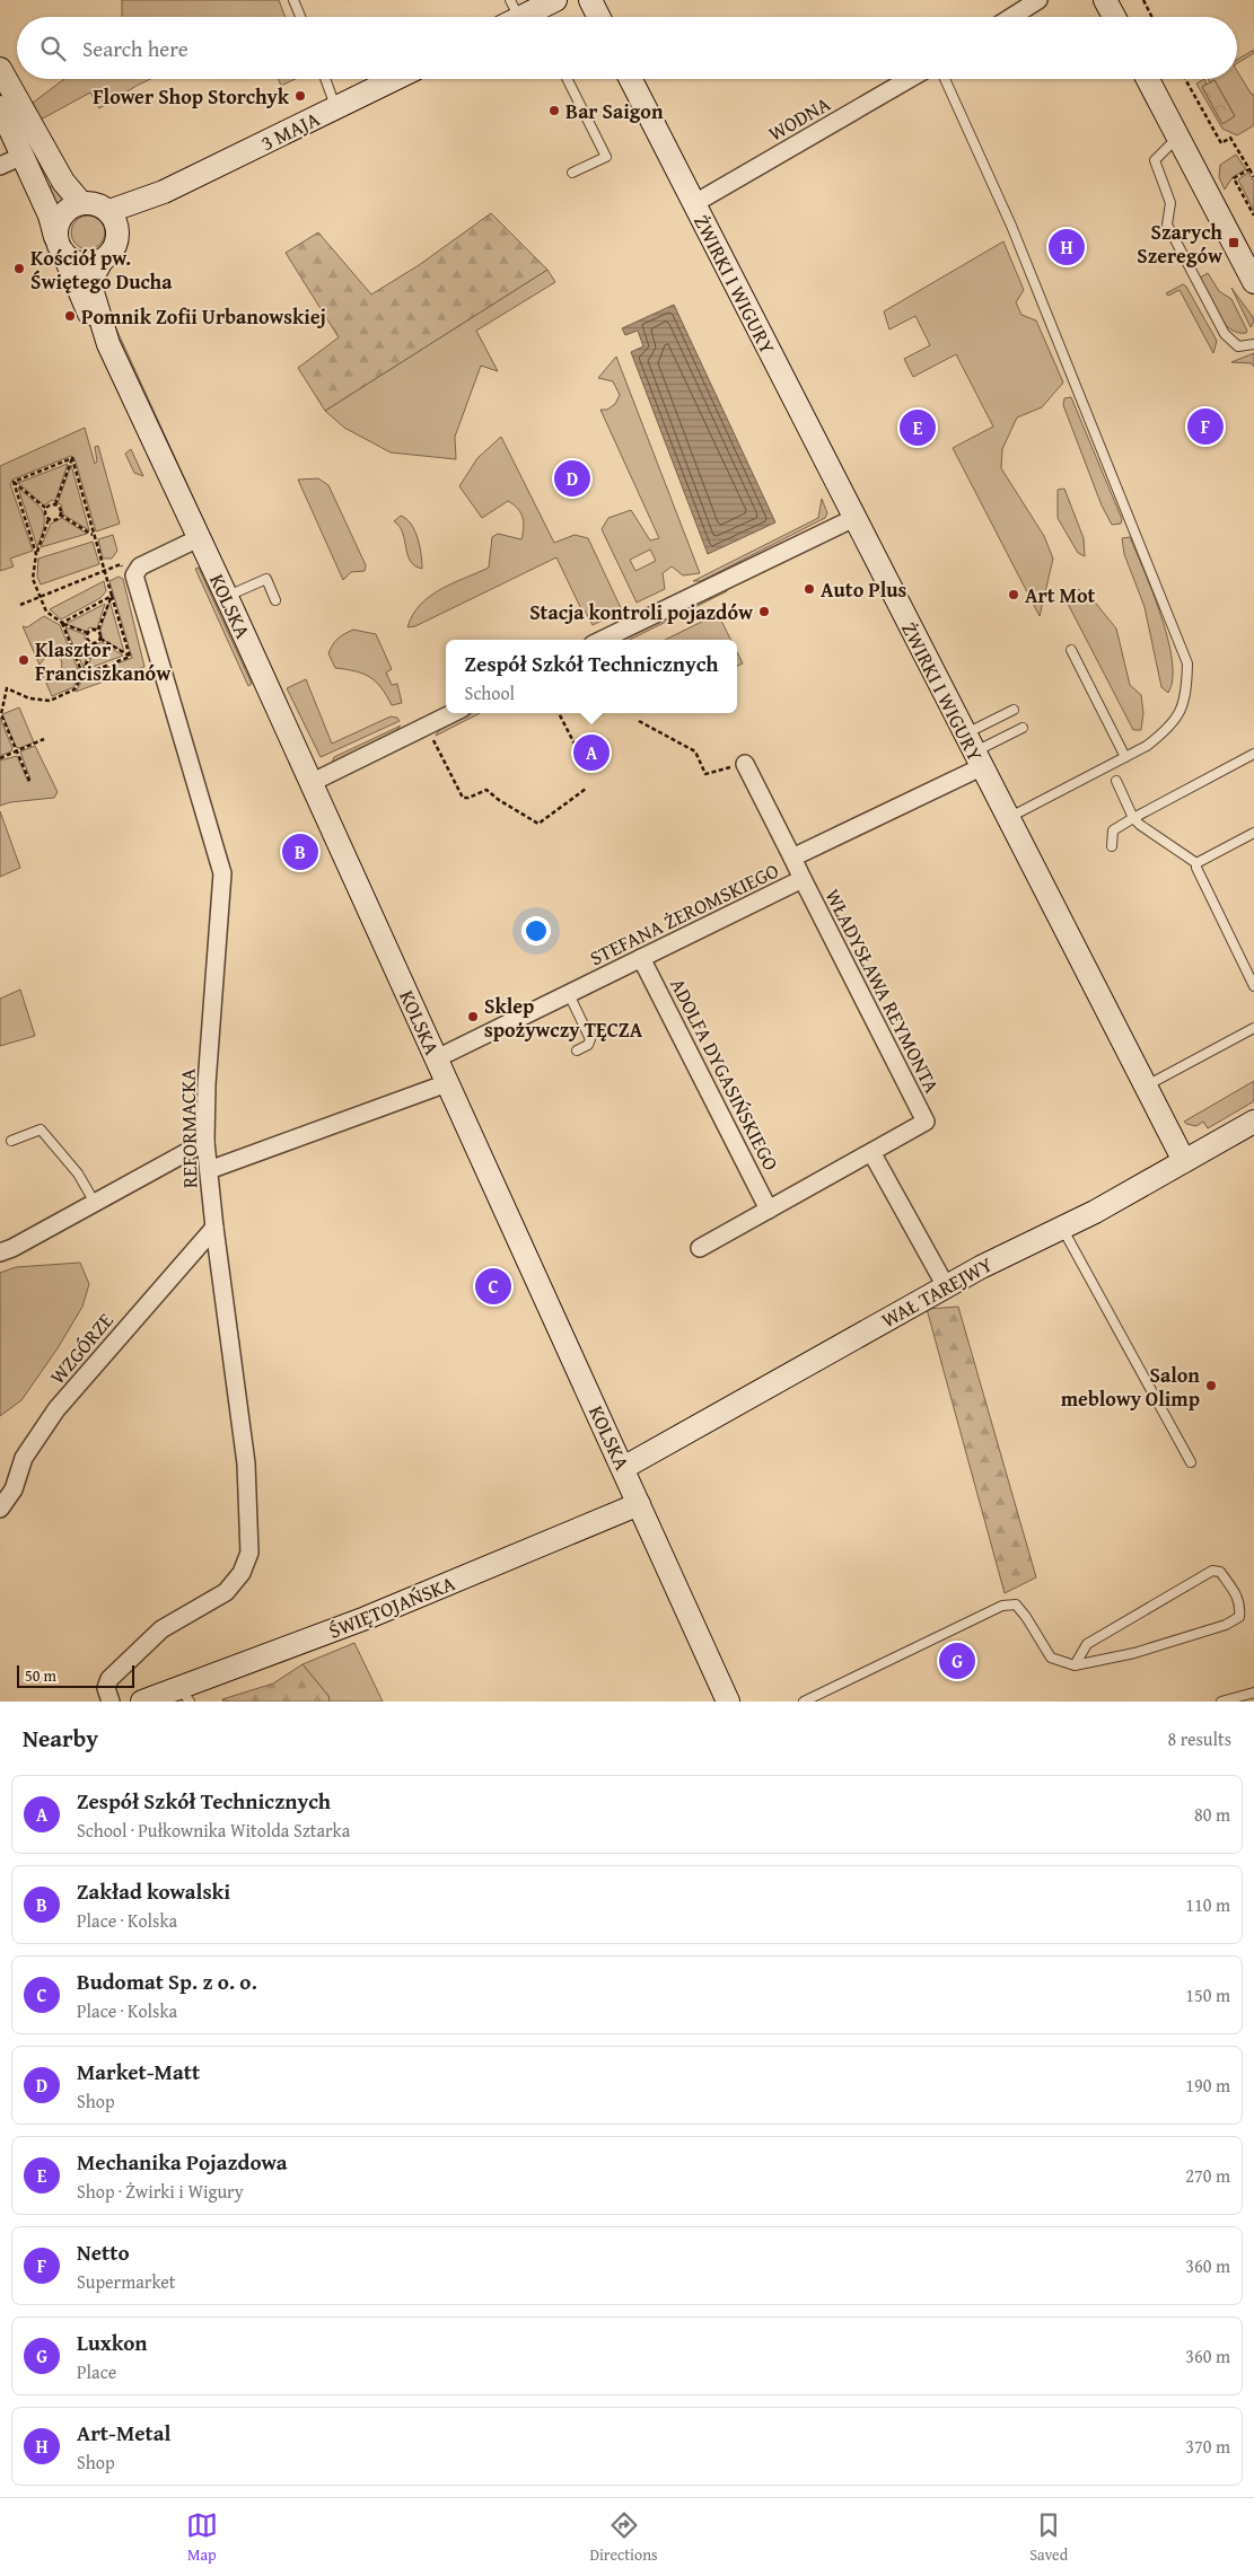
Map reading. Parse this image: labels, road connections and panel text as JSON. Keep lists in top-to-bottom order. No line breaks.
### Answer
{"streets":{"street":["WODNA","3 MAJA","ŻWIRKI I WIGURY","KOLSKA","STEFANA ŻEROMSKIEGO","WŁADYSŁAWA REYMONTA","ADOLFA DYGASIŃSKIEGO","REFORMACKA","WAŁ TAREJWY","WZGÓRZE","ŚWIĘTOJAŃSKA"]},"crossings":[["WODNA","ŻWIRKI I WIGURY"],["3 MAJA","KOLSKA"],["ŻWIRKI I WIGURY","STEFANA ŻEROMSKIEGO"],["ŻWIRKI I WIGURY","WAŁ TAREJWY"],["KOLSKA","STEFANA ŻEROMSKIEGO"],["KOLSKA","REFORMACKA"],["KOLSKA","WAŁ TAREJWY"],["KOLSKA","ŚWIĘTOJAŃSKA"],["STEFANA ŻEROMSKIEGO","WŁADYSŁAWA REYMONTA"],["STEFANA ŻEROMSKIEGO","ADOLFA DYGASIŃSKIEGO"],["REFORMACKA","WZGÓRZE"]],"places":{"other":["Flower Shop Storchyk","Bar Saigon","Kościół pw. Świętego Ducha","Pomnik Zofii Urbanowskiej","Auto Plus","Art Mot","Stacja kontroli pojazdów","Klasztor Franciszkanów","Sklep spożywczy TĘCZA","Salon meblowy Olimp"],"transit":["Szarych Szeregów"]},"scale_bar":"50 m","page":{"search":"Search here","pins":["H","F","E","D","A","B","C","G"],"popup":["Zespół Szkół Technicznych","School"],"scale":"50 m","heading":["Nearby","8 results"],"list":[{"mark":"A","name":"Zespół Szkół Technicznych","note":"School · Pułkownika Witolda Sztarka","value":"80 m"},{"mark":"B","name":"Zakład kowalski","note":"Place · Kolska","value":"110 m"},{"mark":"C","name":"Budomat Sp. z o. o.","note":"Place · Kolska","value":"150 m"},{"mark":"D","name":"Market-Matt","note":"Shop","value":"190 m"},{"mark":"E","name":"Mechanika Pojazdowa","note":"Shop · Żwirki i Wigury","value":"270 m"},{"mark":"F","name":"Netto","note":"Supermarket","value":"360 m"},{"mark":"G","name":"Luxkon","note":"Place","value":"360 m"},{"mark":"H","name":"Art-Metal","note":"Shop","value":"370 m"}],"nav":["Map","Directions","Saved"]}}
